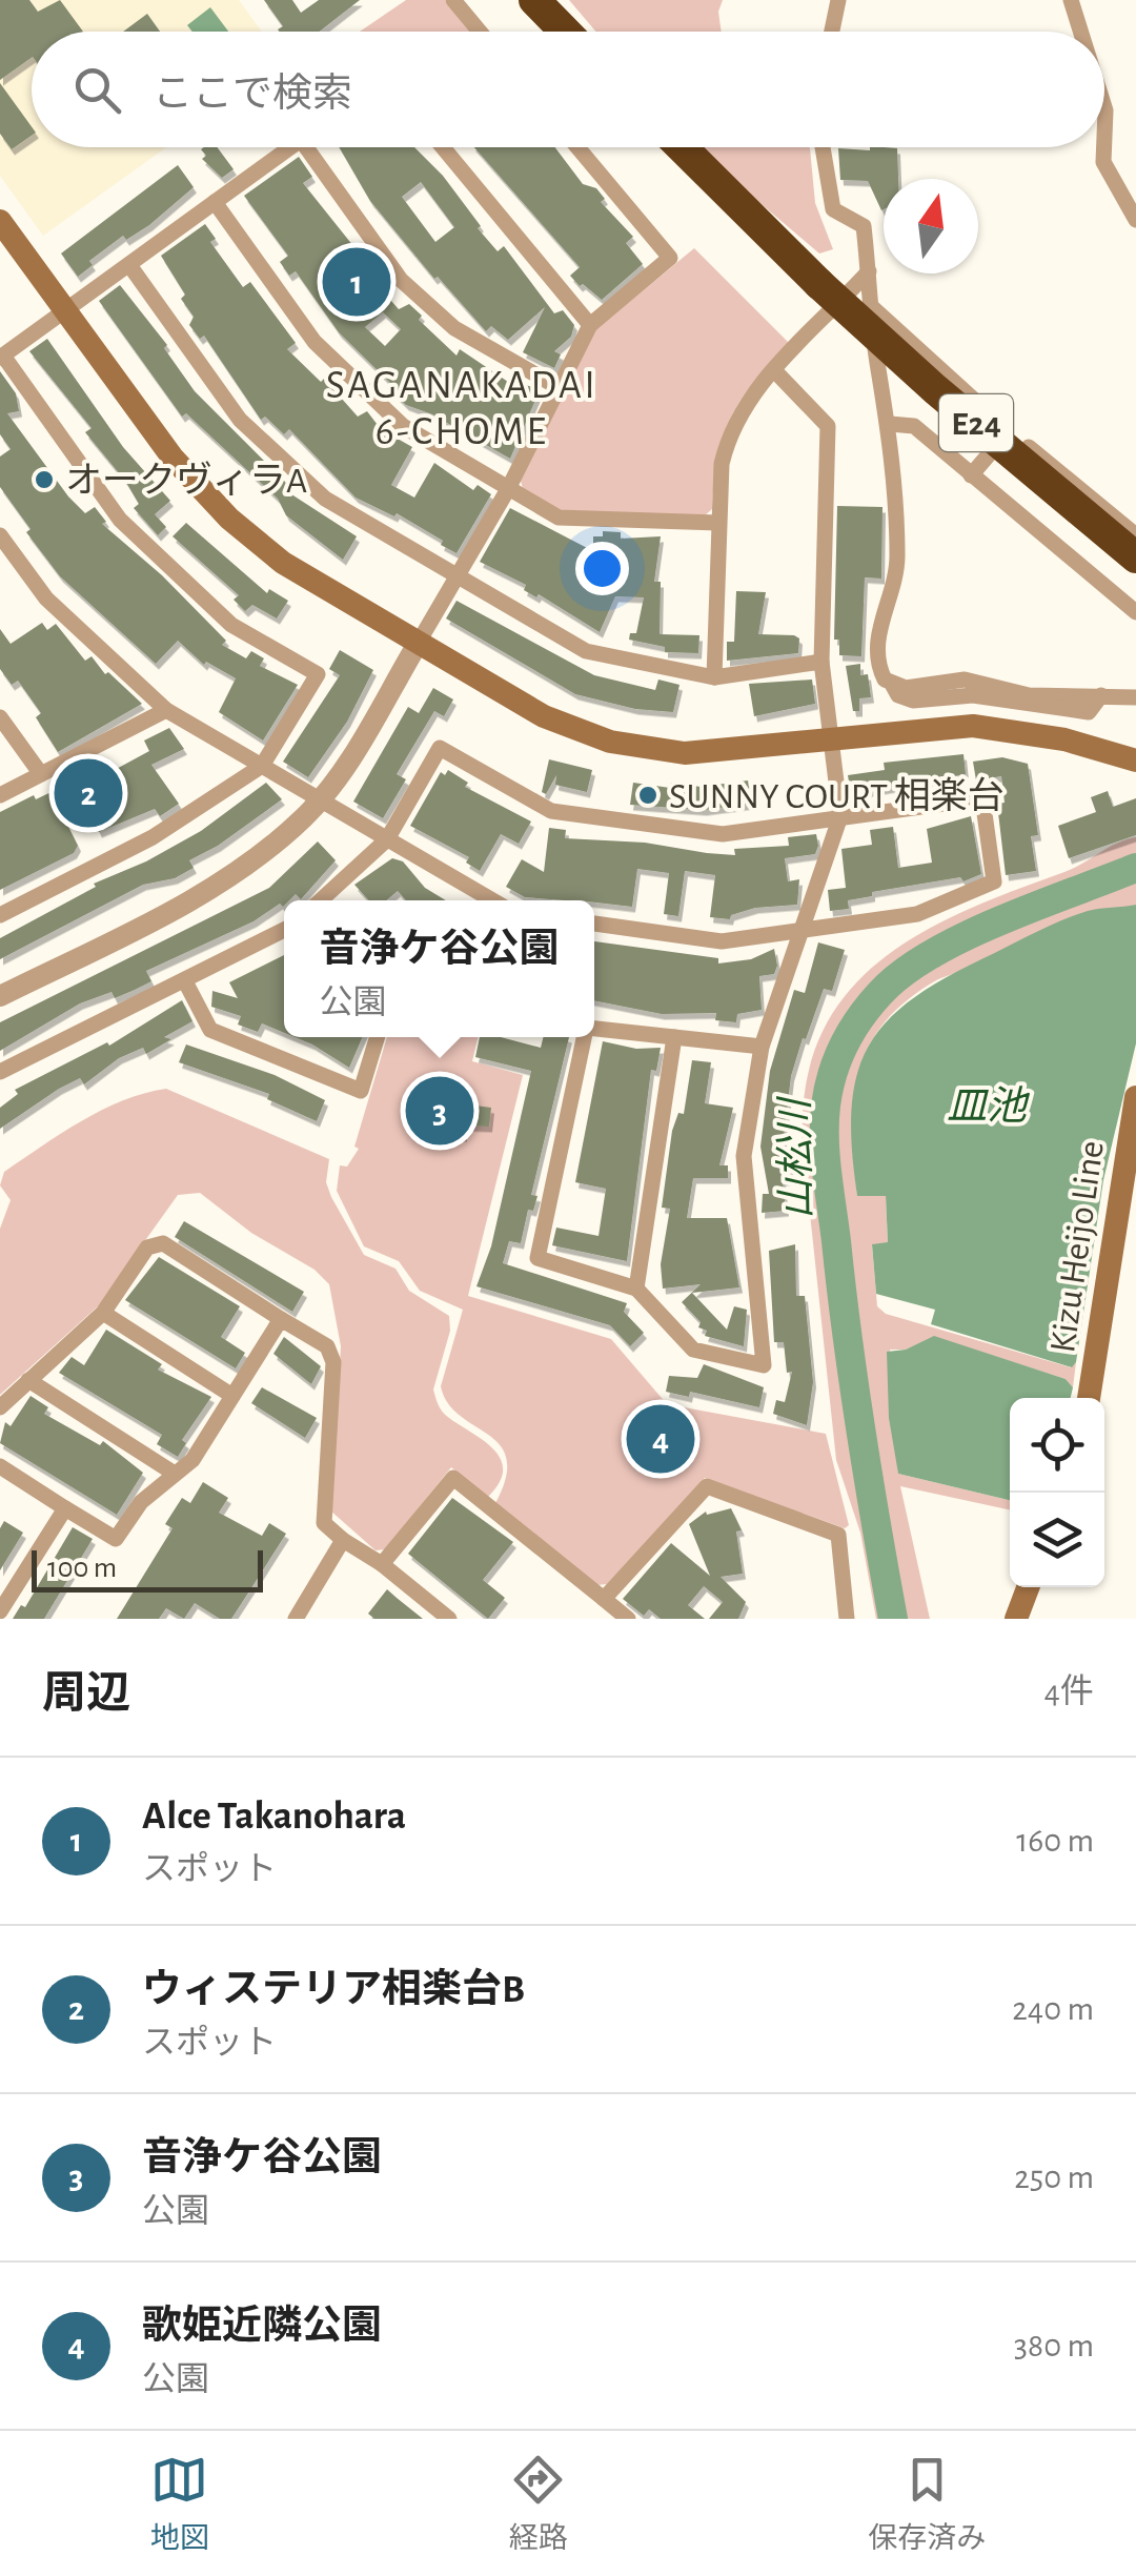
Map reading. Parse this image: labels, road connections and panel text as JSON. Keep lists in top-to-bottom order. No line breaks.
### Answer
{"streets":{"highway":["E24"],"main road":["Kizu Heijo Line"]},"districts":["SAGANAKADAI 6-CHOME"],"water":["皿池","山松川"],"places":["オークヴィラA","SUNNY COURT 相楽台"],"scale_bar":"100 m","north":"top","page":{"search":"ここで検索","pins":["1","2","3","4"],"popup":["音浄ケ谷公園","公園"],"scale":"100 m","heading":["周辺","4件"],"list":[{"mark":"1","name":"Alce Takanohara","note":"スポット","value":"160 m"},{"mark":"2","name":"ウィステリア相楽台B","note":"スポット","value":"240 m"},{"mark":"3","name":"音浄ケ谷公園","note":"公園","value":"250 m"},{"mark":"4","name":"歌姫近隣公園","note":"公園","value":"380 m"}],"nav":["地図","経路","保存済み"]}}
